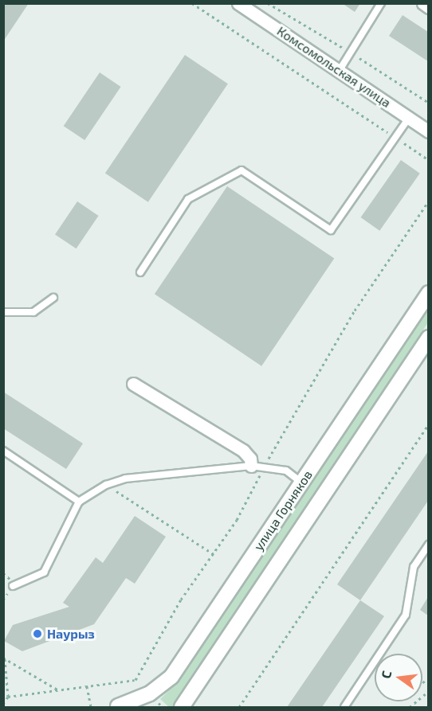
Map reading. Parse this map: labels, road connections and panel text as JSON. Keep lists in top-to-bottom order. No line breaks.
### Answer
{"streets":{"street":["Комсомольская улица","улица Горняков"]},"places":["Наурыз"],"north":"left"}
